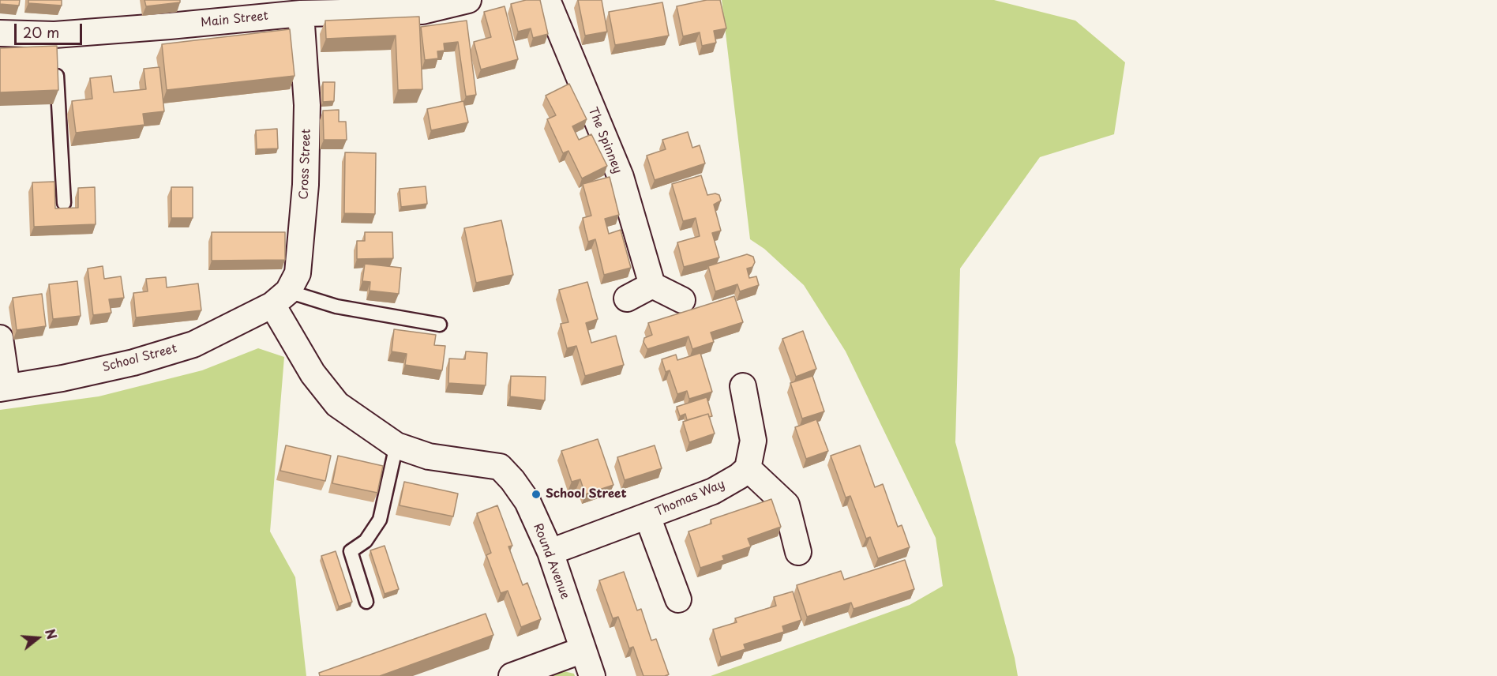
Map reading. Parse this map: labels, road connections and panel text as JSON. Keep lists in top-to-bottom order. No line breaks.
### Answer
{"streets":{"street":["Main Street","The Spinney","Cross Street","School Street","Thomas Way","Round Avenue"]},"crossings":[["Main Street","Cross Street"],["Cross Street","School Street"],["Cross Street","Round Avenue"],["School Street","Round Avenue"],["Thomas Way","Round Avenue"]],"places":["School Street"],"scale_bar":"20 m","north":"right"}
